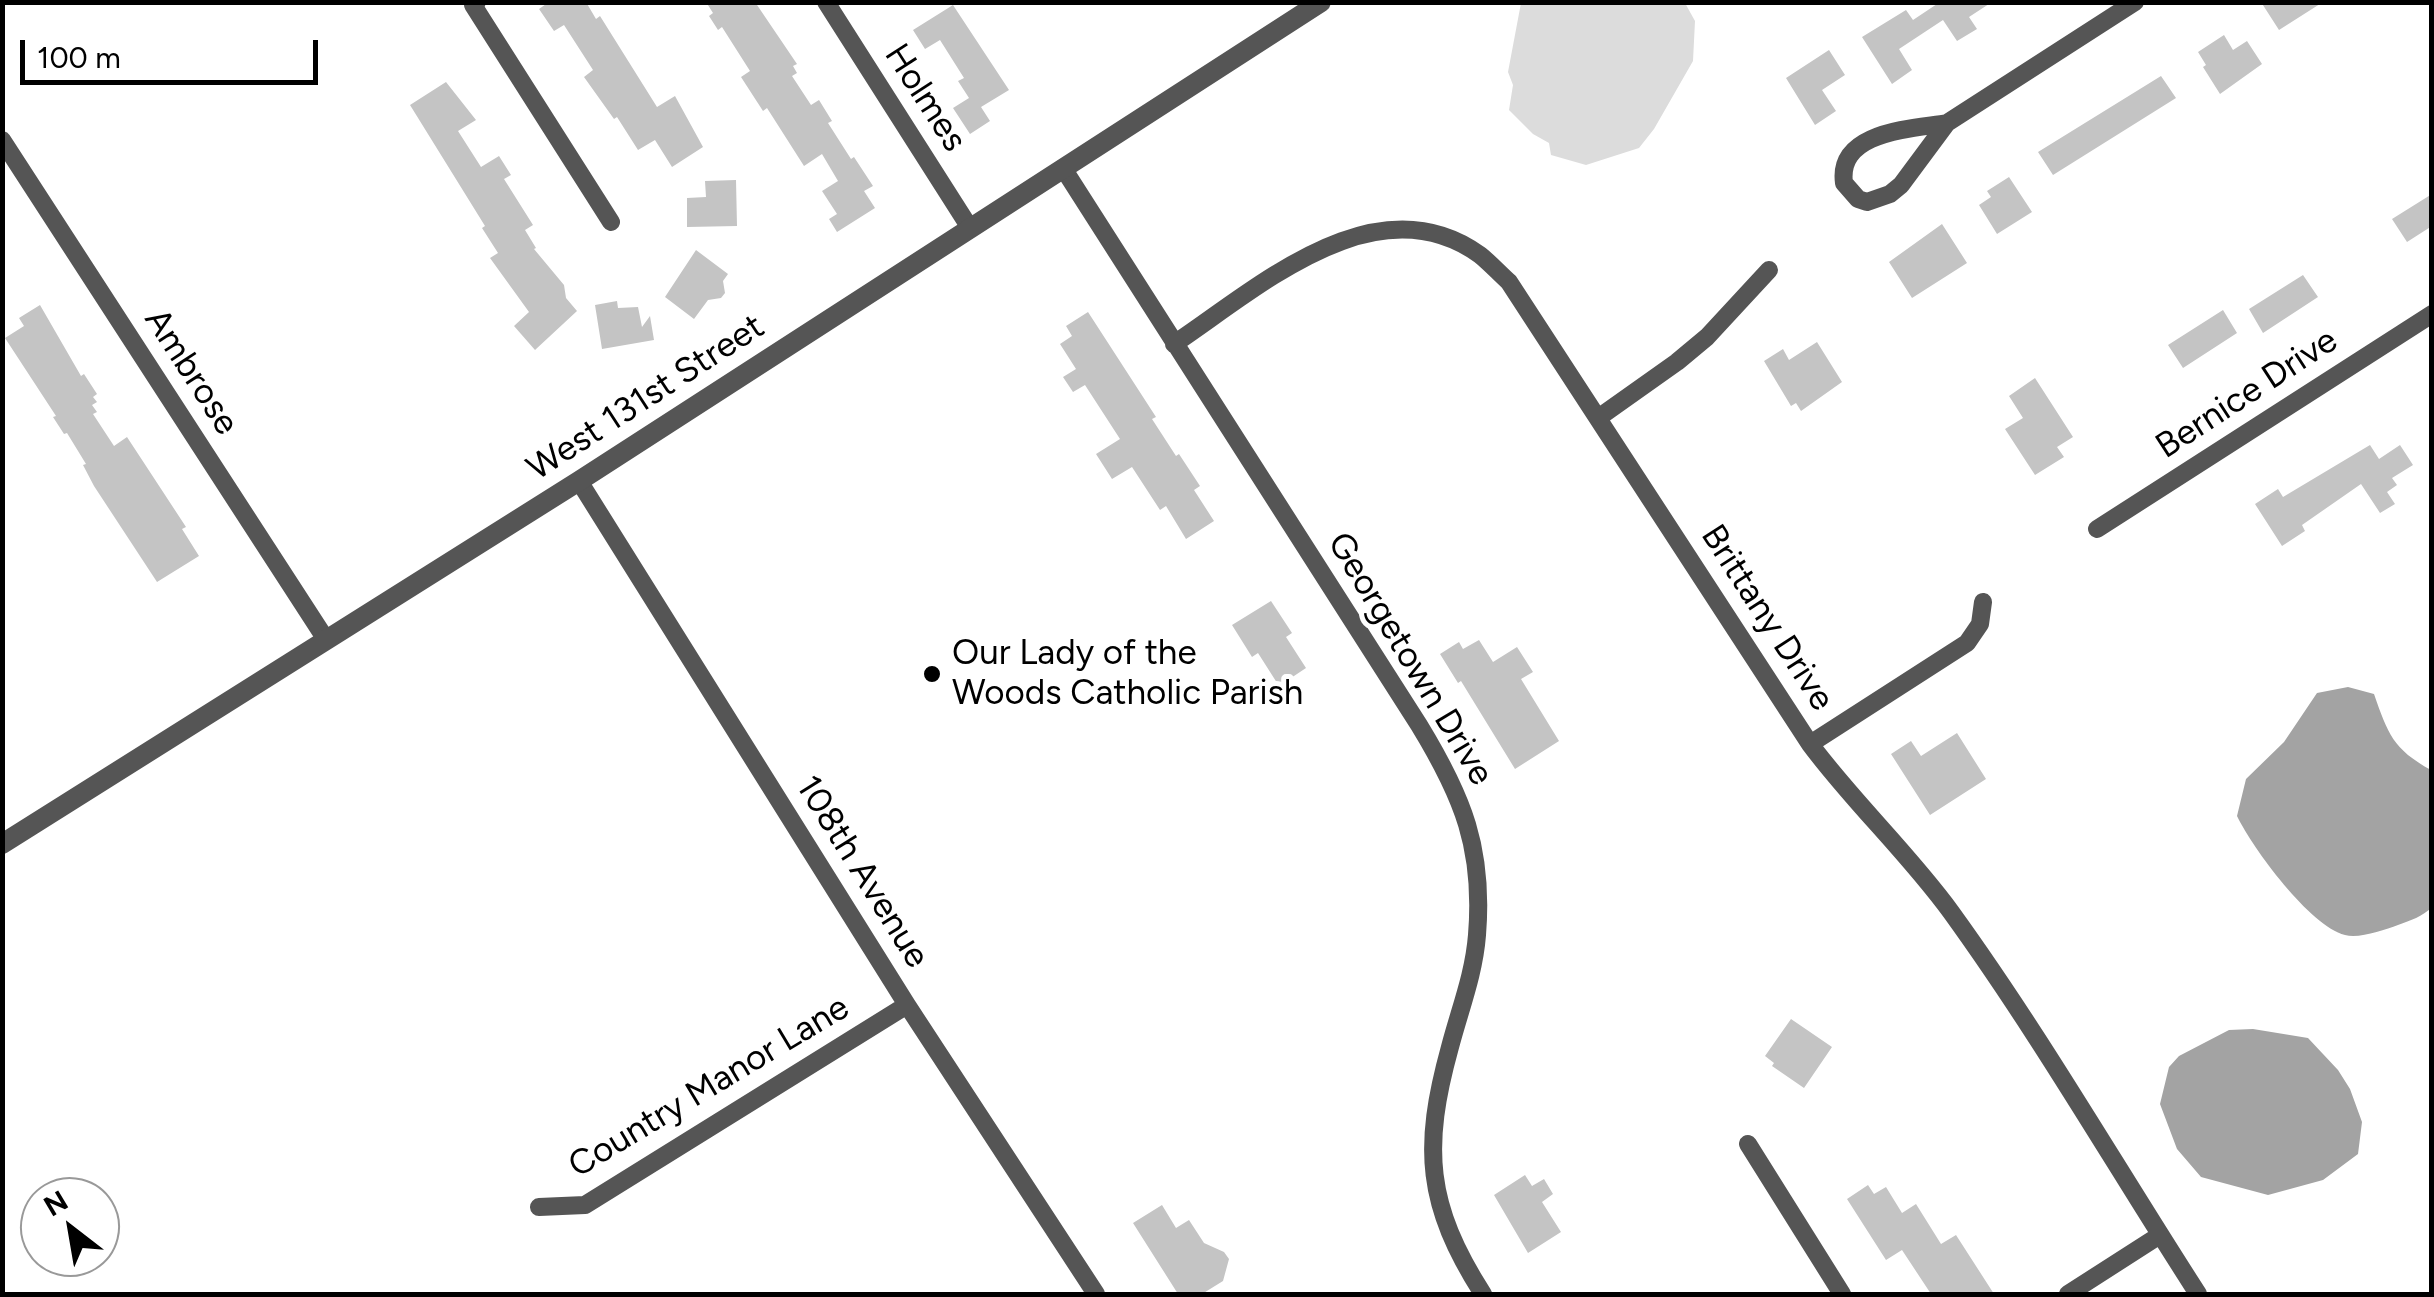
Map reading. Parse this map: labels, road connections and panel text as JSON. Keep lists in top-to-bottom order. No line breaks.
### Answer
{"streets":{"street":["Holmes","Ambrose","Bernice Drive","West 131st Street","Brittany Drive","Georgetown Drive","108th Avenue","Country Manor Lane"]},"crossings":[["Holmes","West 131st Street"],["Ambrose","West 131st Street"],["West 131st Street","Georgetown Drive"],["West 131st Street","108th Avenue"],["Brittany Drive","Georgetown Drive"],["108th Avenue","Country Manor Lane"]],"places":["Our Lady of the Woods Catholic Parish"],"scale_bar":"100 m","north":"top left"}
